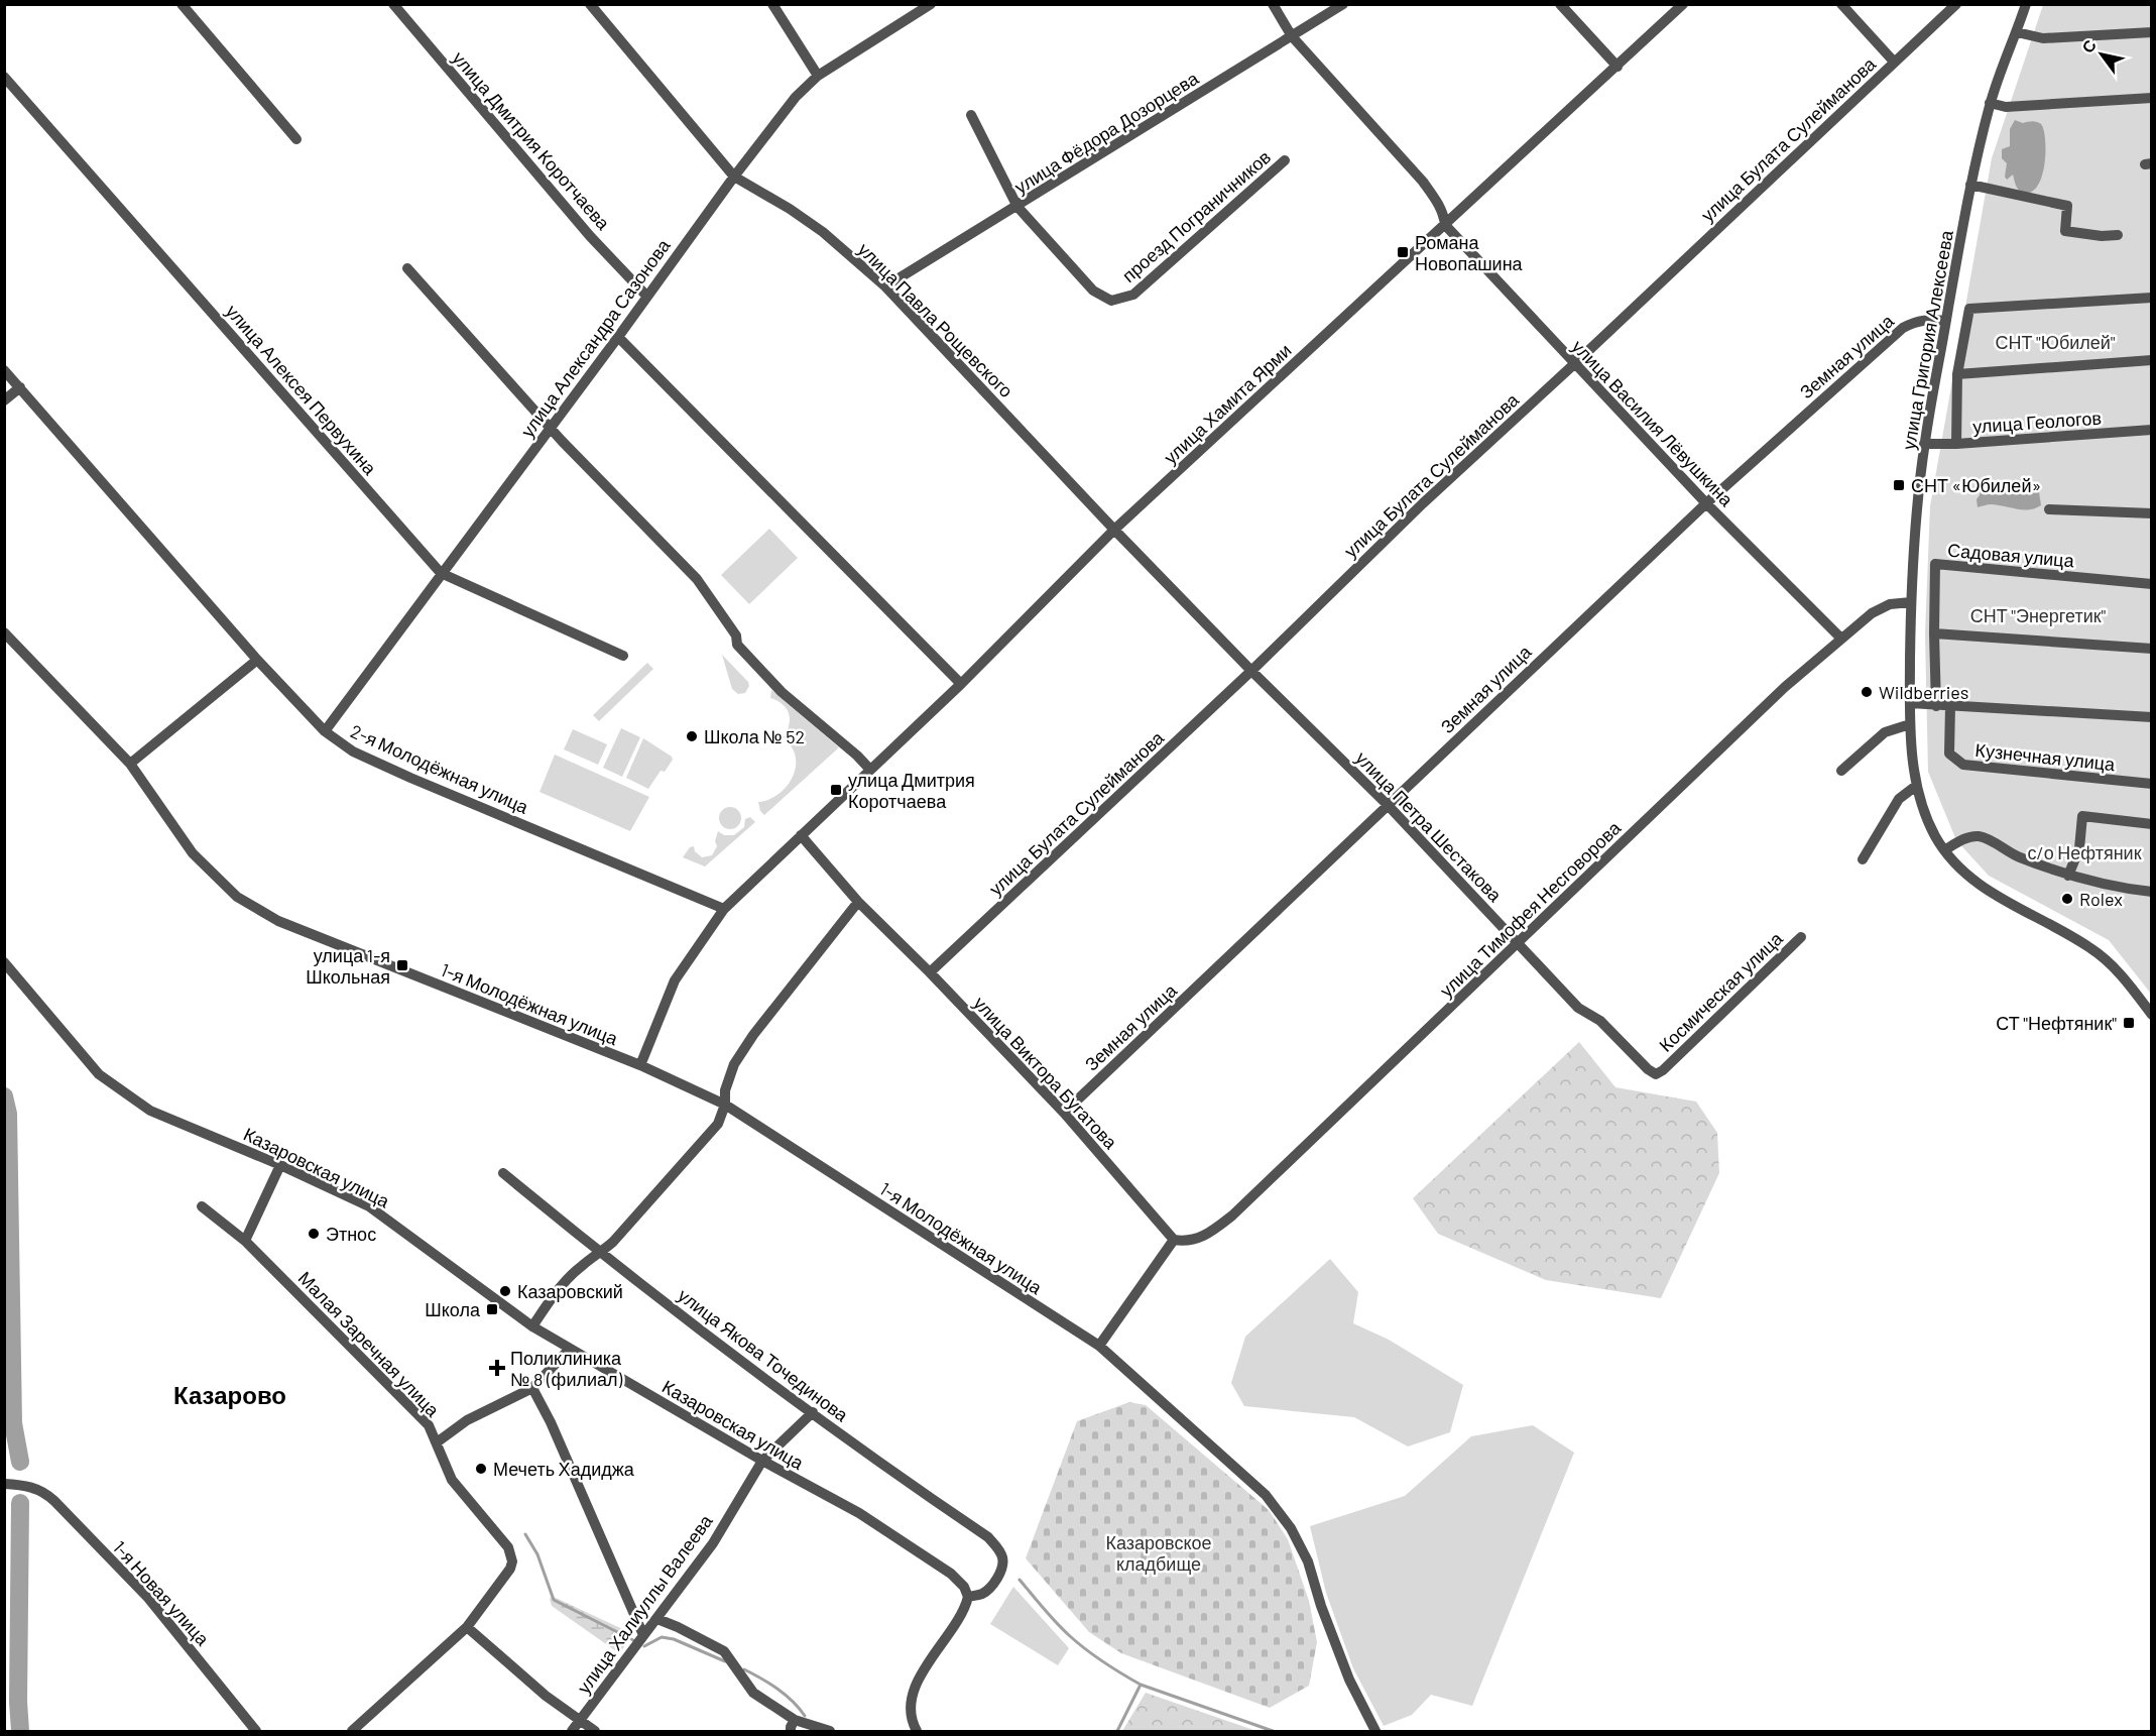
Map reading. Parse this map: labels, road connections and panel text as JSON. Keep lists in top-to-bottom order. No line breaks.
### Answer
{"streets":{"street":["улица Фёдора Дозорцева","улица Булата Сулейманова","улица Дмитрия Коротчаева","проезд Пограничников","улица Павла Рощевского","улица Александра Сазонова","улица Григория Алексеева","Земная улица","улица Алексея Первухина","улица Хамита Ярми","улица Геологов","улица Василия Лёвушкина","Садовая улица","Кузнечная улица","2-я Молодёжная улица","улица Петра Шестакова","улица Тимофея Несговорова","Космическая улица","1-я Молодёжная улица","улица Виктора Бугатова","Казаровская улица","Малая Заречная улица","улица Якова Точединова","1-я Новая улица","улица Халиуллы Валеева"]},"crossings":[["улица Фёдора Дозорцева","проезд Пограничников"],["улица Фёдора Дозорцева","улица Павла Рощевского"],["улица Булата Сулейманова","улица Павла Рощевского"],["улица Булата Сулейманова","улица Василия Лёвушкина"],["улица Булата Сулейманова","улица Петра Шестакова"],["улица Булата Сулейманова","улица Виктора Бугатова"],["улица Дмитрия Коротчаева","улица Александра Сазонова"],["улица Павла Рощевского","улица Александра Сазонова"],["улица Павла Рощевского","улица Хамита Ярми"],["улица Павла Рощевского","улица Петра Шестакова"],["улица Александра Сазонова","улица Алексея Первухина"],["улица Александра Сазонова","2-я Молодёжная улица"],["улица Григория Алексеева","Земная улица"],["улица Григория Алексеева","улица Геологов"],["улица Григория Алексеева","улица Тимофея Несговорова"],["Земная улица","улица Василия Лёвушкина"],["Земная улица","улица Петра Шестакова"],["Земная улица","улица Виктора Бугатова"],["улица Хамита Ярми","улица Василия Лёвушкина"],["улица Хамита Ярми","улица Виктора Бугатова"],["улица Василия Лёвушкина","улица Тимофея Несговорова"],["улица Петра Шестакова","улица Тимофея Несговорова"],["улица Петра Шестакова","Космическая улица"],["улица Тимофея Несговорова","улица Виктора Бугатова"],["Казаровская улица","улица Якова Точединова"],["Казаровская улица","улица Халиуллы Валеева"],["улица Якова Точединова","улица Халиуллы Валеева"]],"districts":["Казарово"],"parks":["СНТ \"Юбилей\"","СНТ \"Энергетик\"","с/о Нефтяник","Казаровское кладбище"],"places":{"transit":["Романа Новопашина","СНТ «Юбилей»","улица Дмитрия Коротчаева","улица 1-я Школьная","СТ \"Нефтяник\"","Школа"],"other":["Wildberries","Школа № 52","Rolex","Этнос","Казаровский","Мечеть Хадиджа"],"health":["Поликлиника № 8 (филиал)"]},"north":"top left"}
